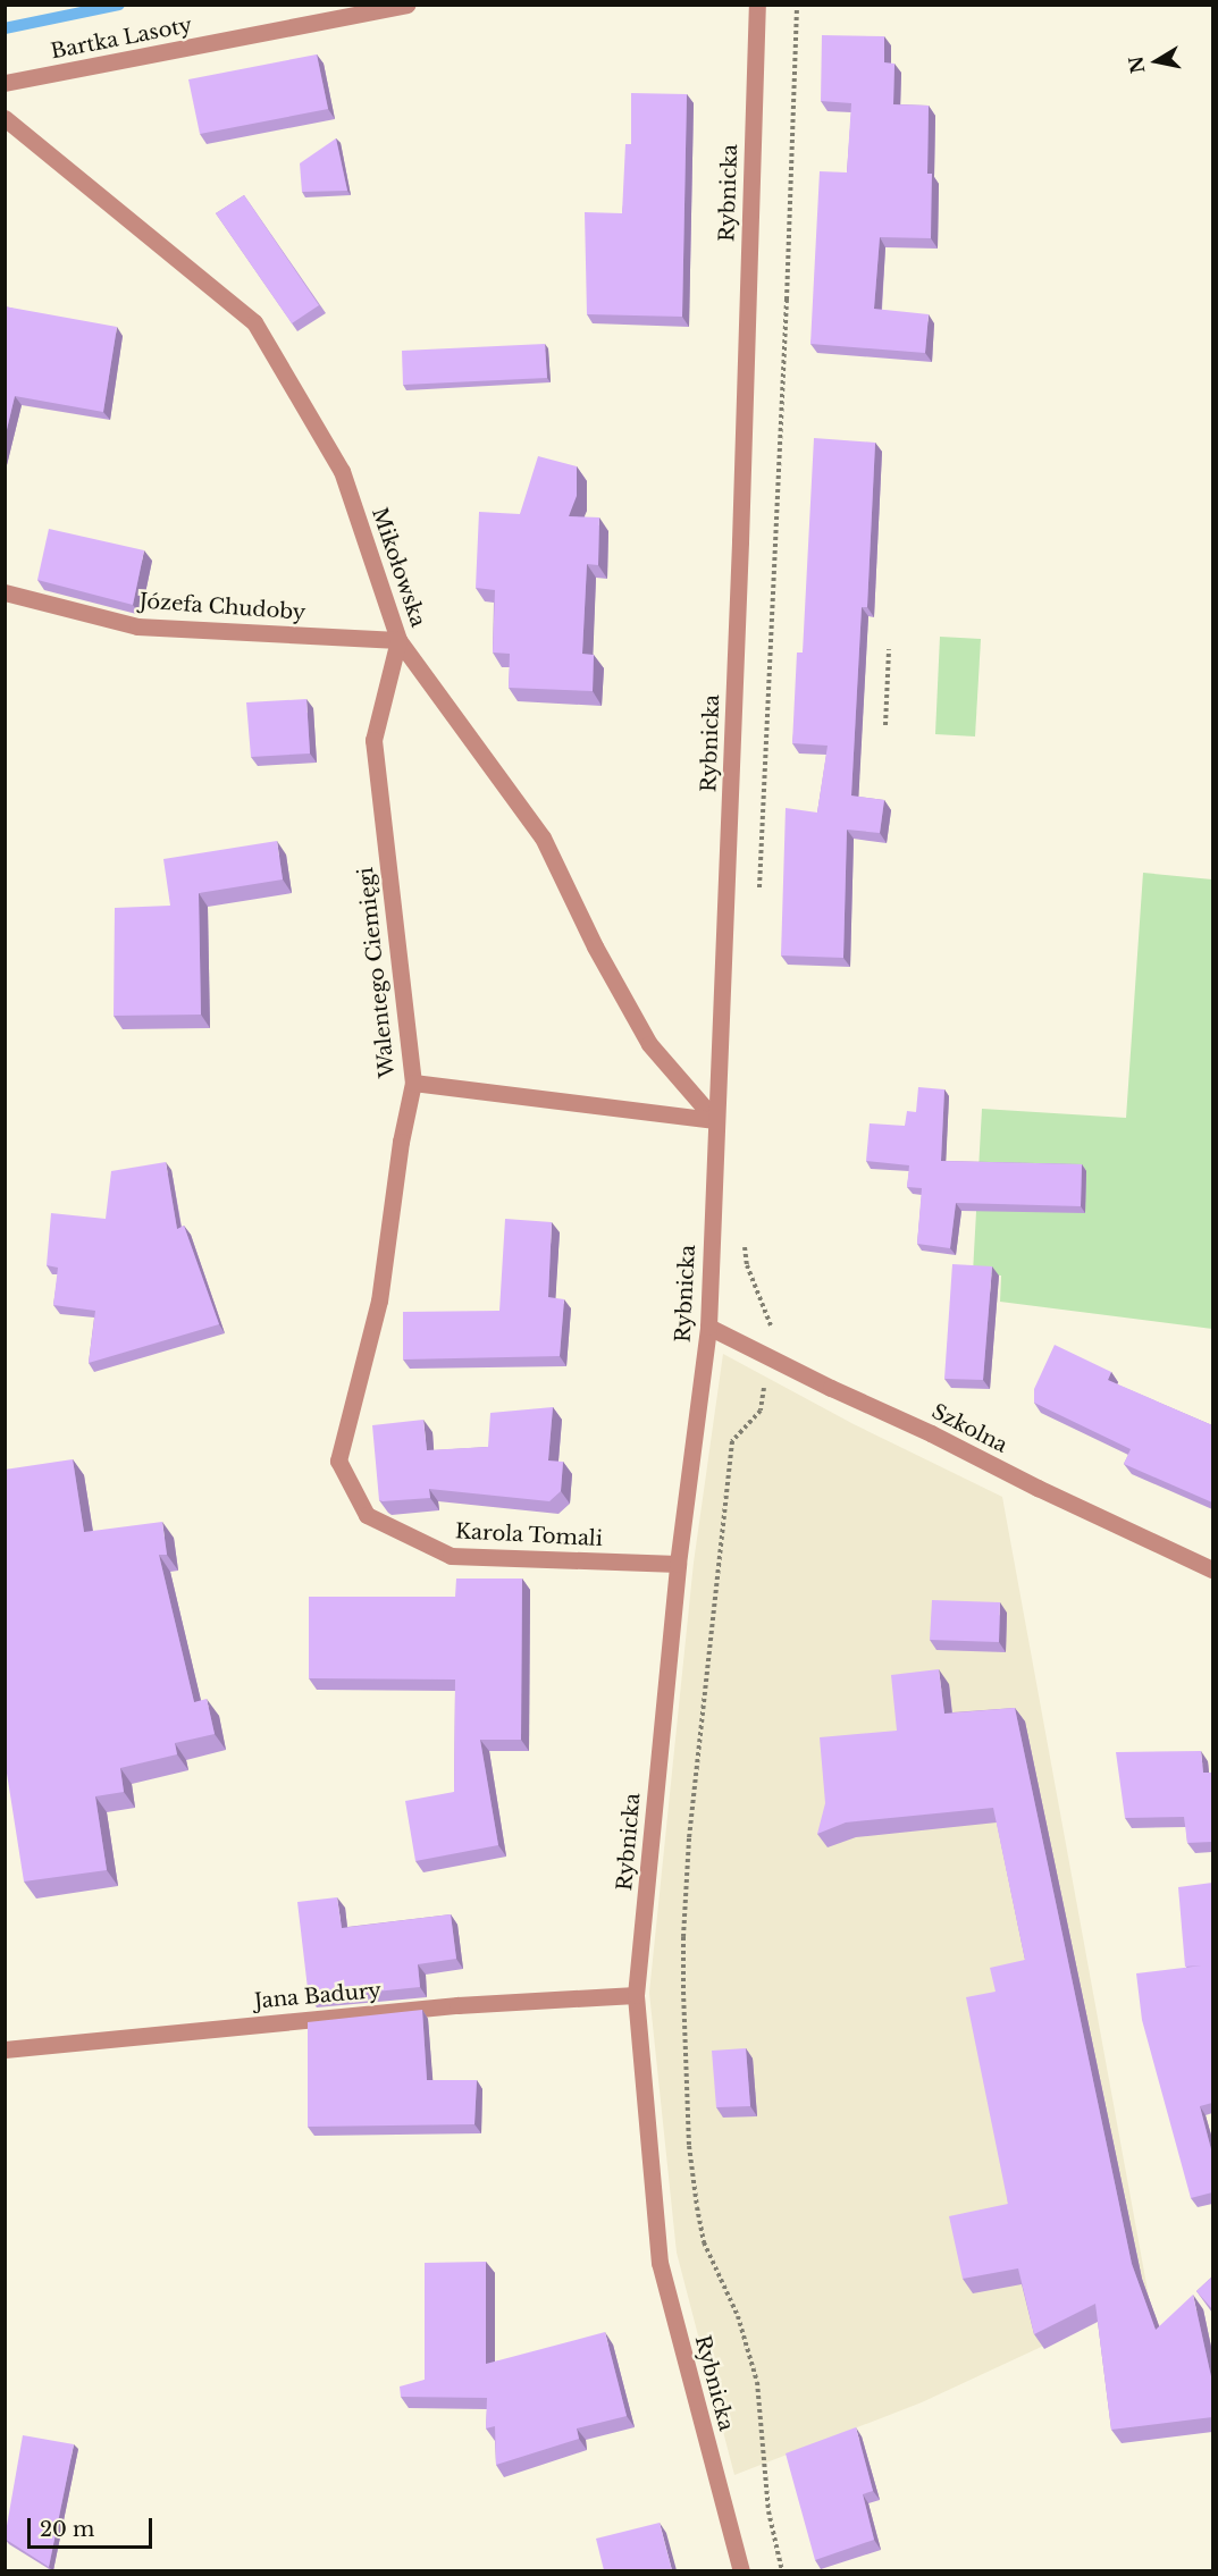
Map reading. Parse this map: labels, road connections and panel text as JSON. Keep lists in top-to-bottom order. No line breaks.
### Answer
{"streets":{"street":["Bartka Lasoty","Rybnicka","Mikołowska","Józefa Chudoby","Walentego Ciemięgi","Szkolna","Karola Tomali","Jana Badury"]},"crossings":[["Rybnicka","Mikołowska"],["Rybnicka","Szkolna"],["Rybnicka","Karola Tomali"],["Rybnicka","Jana Badury"],["Mikołowska","Józefa Chudoby"],["Mikołowska","Walentego Ciemięgi"],["Józefa Chudoby","Walentego Ciemięgi"],["Walentego Ciemięgi","Karola Tomali"]],"scale_bar":"20 m","north":"left"}
